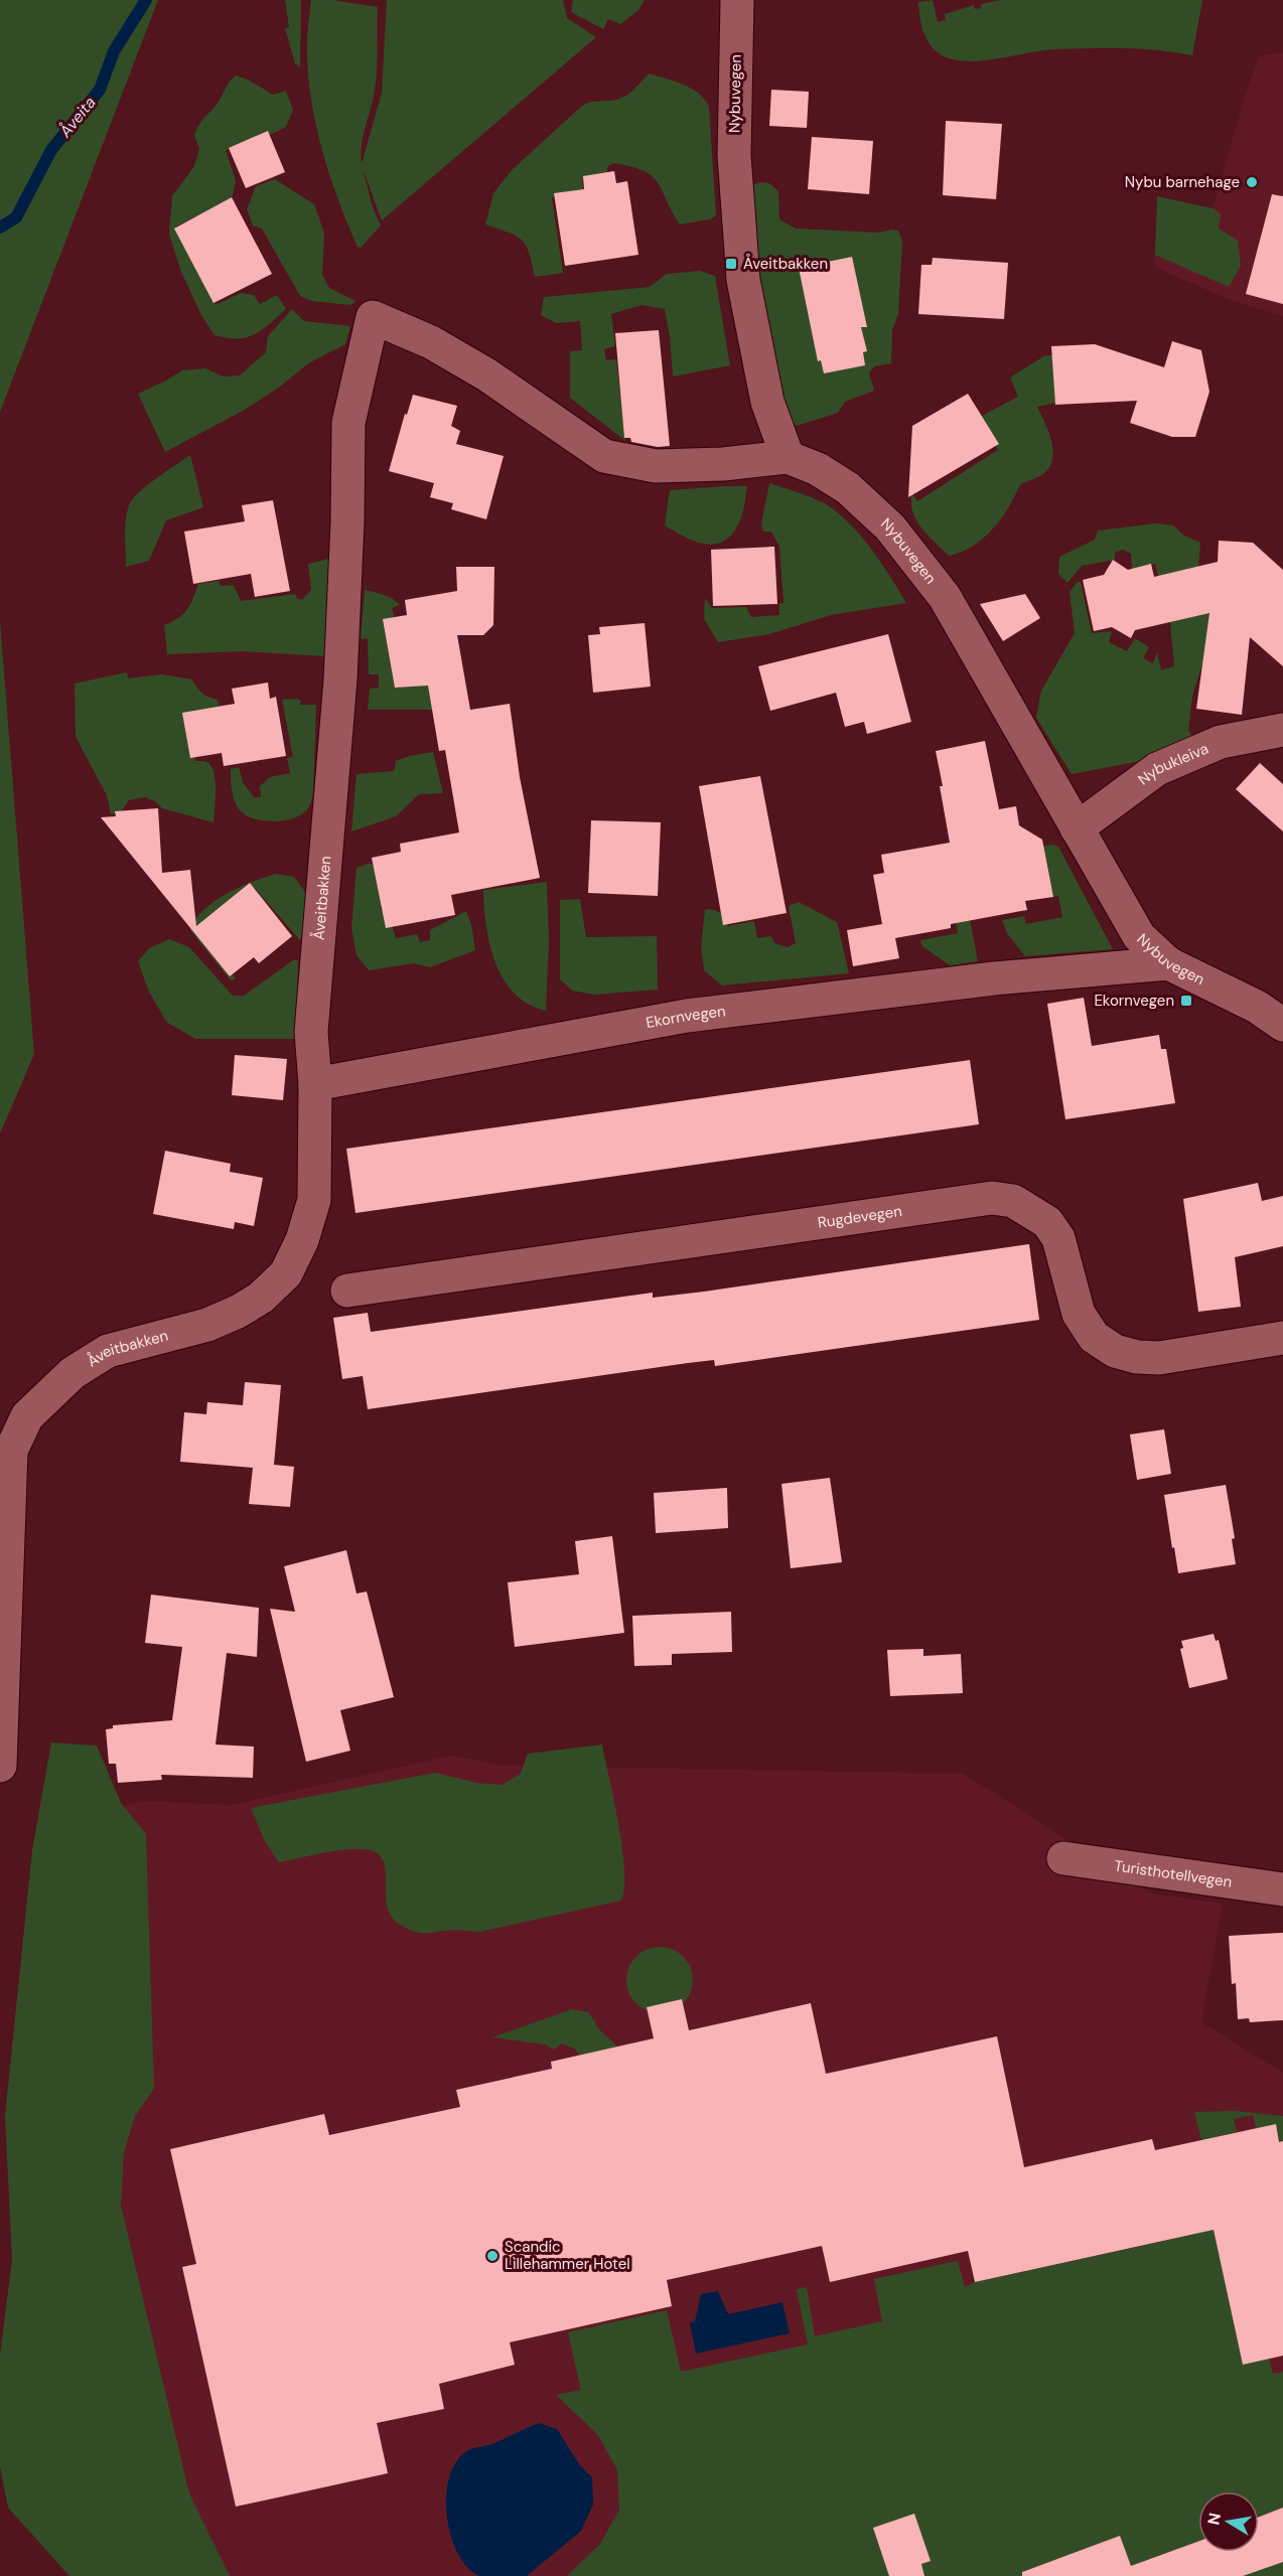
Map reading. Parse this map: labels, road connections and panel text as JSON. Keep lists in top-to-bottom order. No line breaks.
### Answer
{"streets":{"street":["Nybuvegen","Nybukleiva","Åveitbakken","Ekornvegen","Rugdevegen","Turisthotellvegen"]},"crossings":[["Nybuvegen","Nybukleiva"],["Nybuvegen","Åveitbakken"],["Nybuvegen","Ekornvegen"],["Åveitbakken","Ekornvegen"]],"water":["Åveita"],"places":{"other":["Nybu barnehage","Scandic Lillehammer Hotel"],"transit":["Åveitbakken","Ekornvegen"]},"north":"left"}
